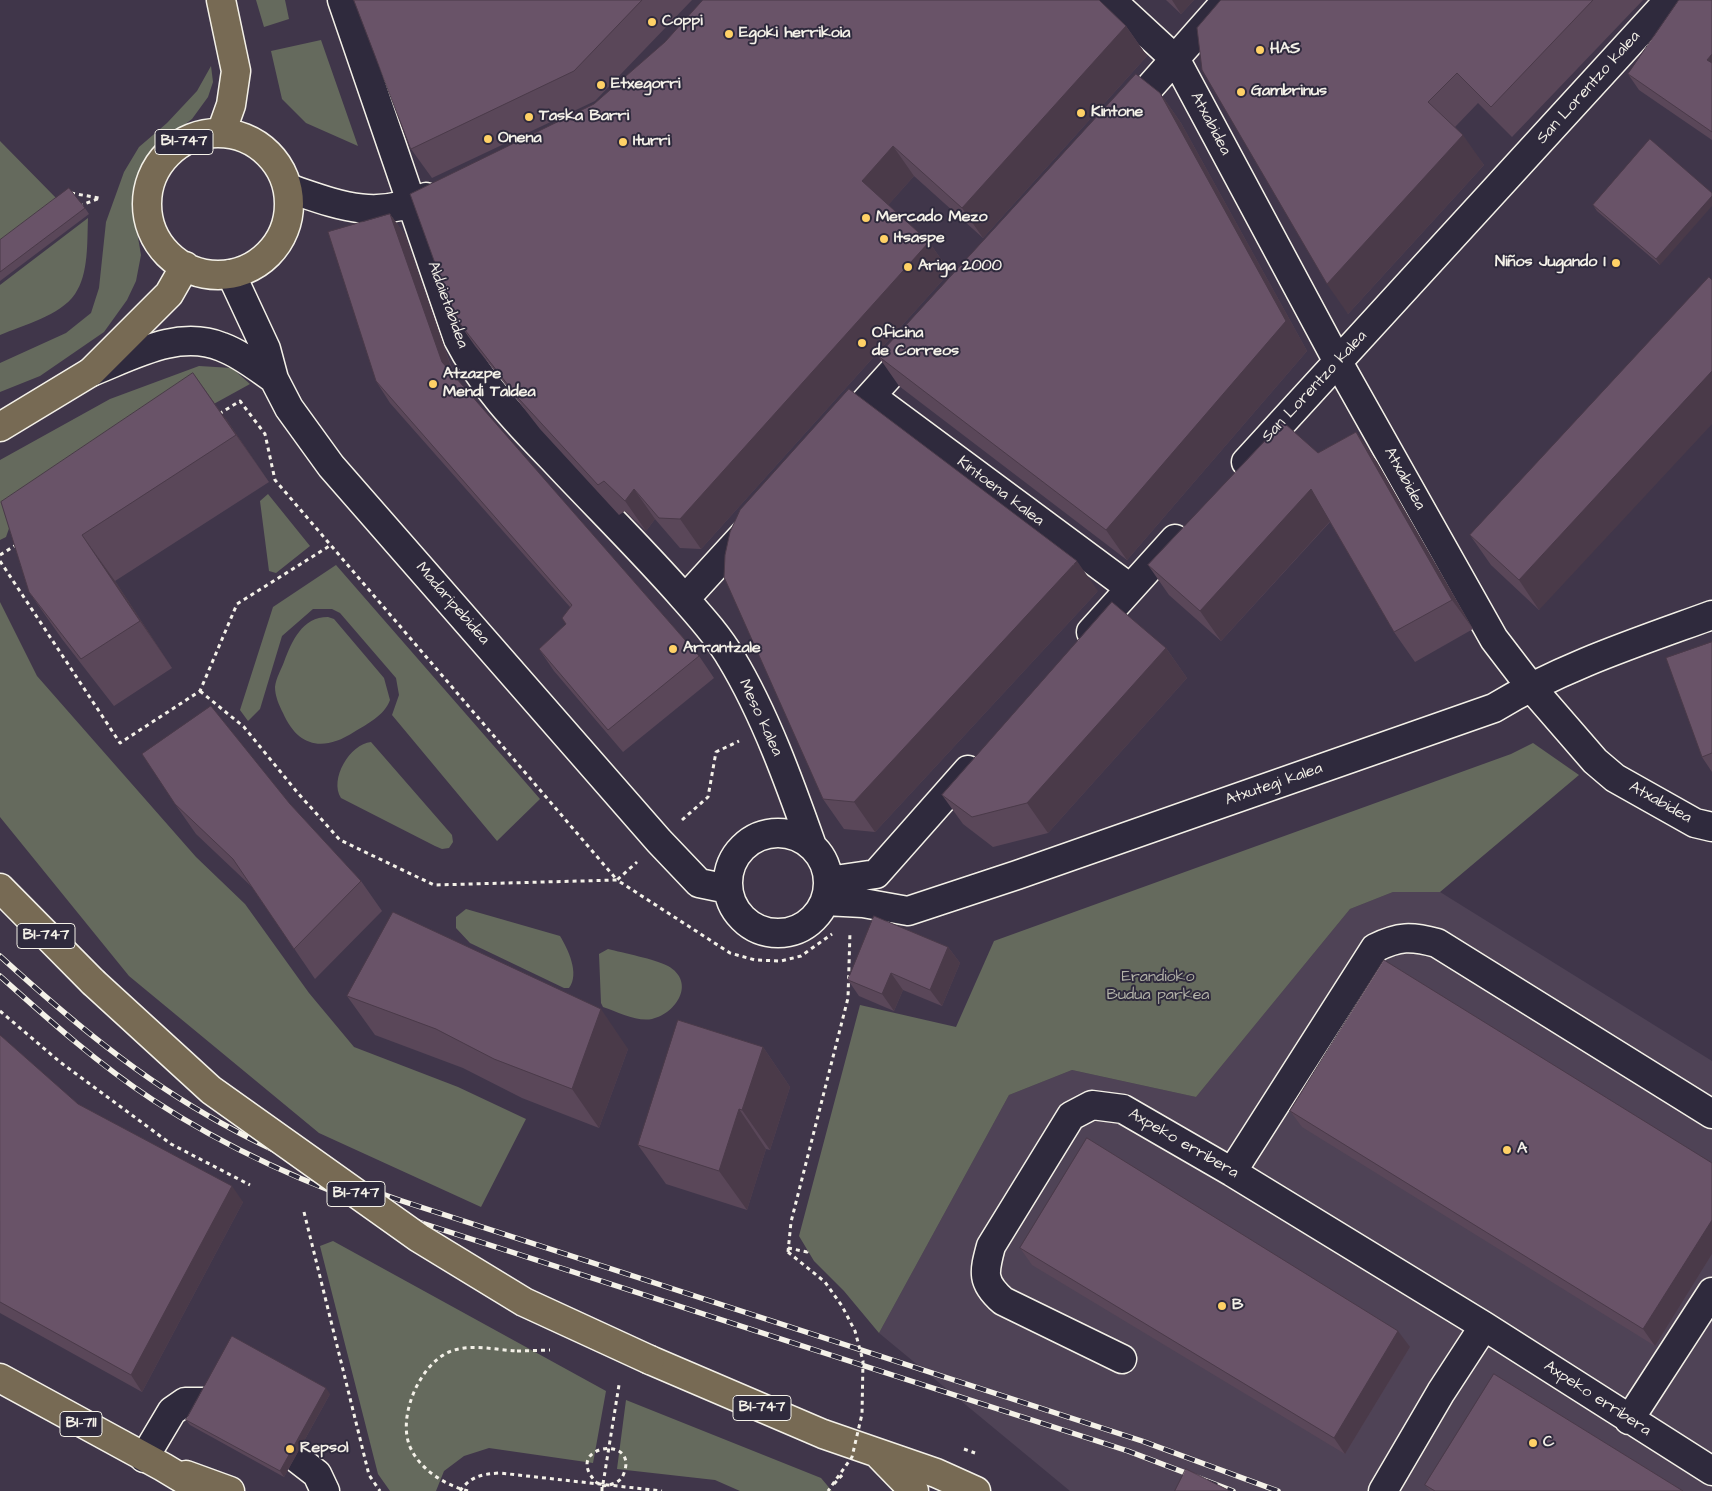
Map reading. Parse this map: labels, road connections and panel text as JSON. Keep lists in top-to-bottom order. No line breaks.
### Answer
{"streets":{"main road":["BI-747","BI-711"],"street":["San Lorentzo kalea","Atxabidea","Aldaietabidea","Kintoena kalea","Madaripebidea","Meso kalea","Atxutegi kalea","Axpeko erribera"]},"crossings":[["San Lorentzo kalea","Atxabidea"],["Atxabidea","Atxutegi kalea"],["BI-747","Madaripebidea"],["Aldaietabidea","Meso kalea"],["Madaripebidea","Meso kalea"],["Madaripebidea","Atxutegi kalea"],["Meso kalea","Atxutegi kalea"]],"parks":["Erandioko Budua parkea"],"places":["Coppi","Egoki herrikoia","HAS","Etxegorri","Gambrinus","Kintone","Taska Barri","Onena","Iturri","Mercado Mezo","Itsaspe","Niños Jugando I","Ariga 2000","Oficina de Correos","Atzazpe Mendi Taldea","Arrantzale","A","B","C","Repsol"]}
